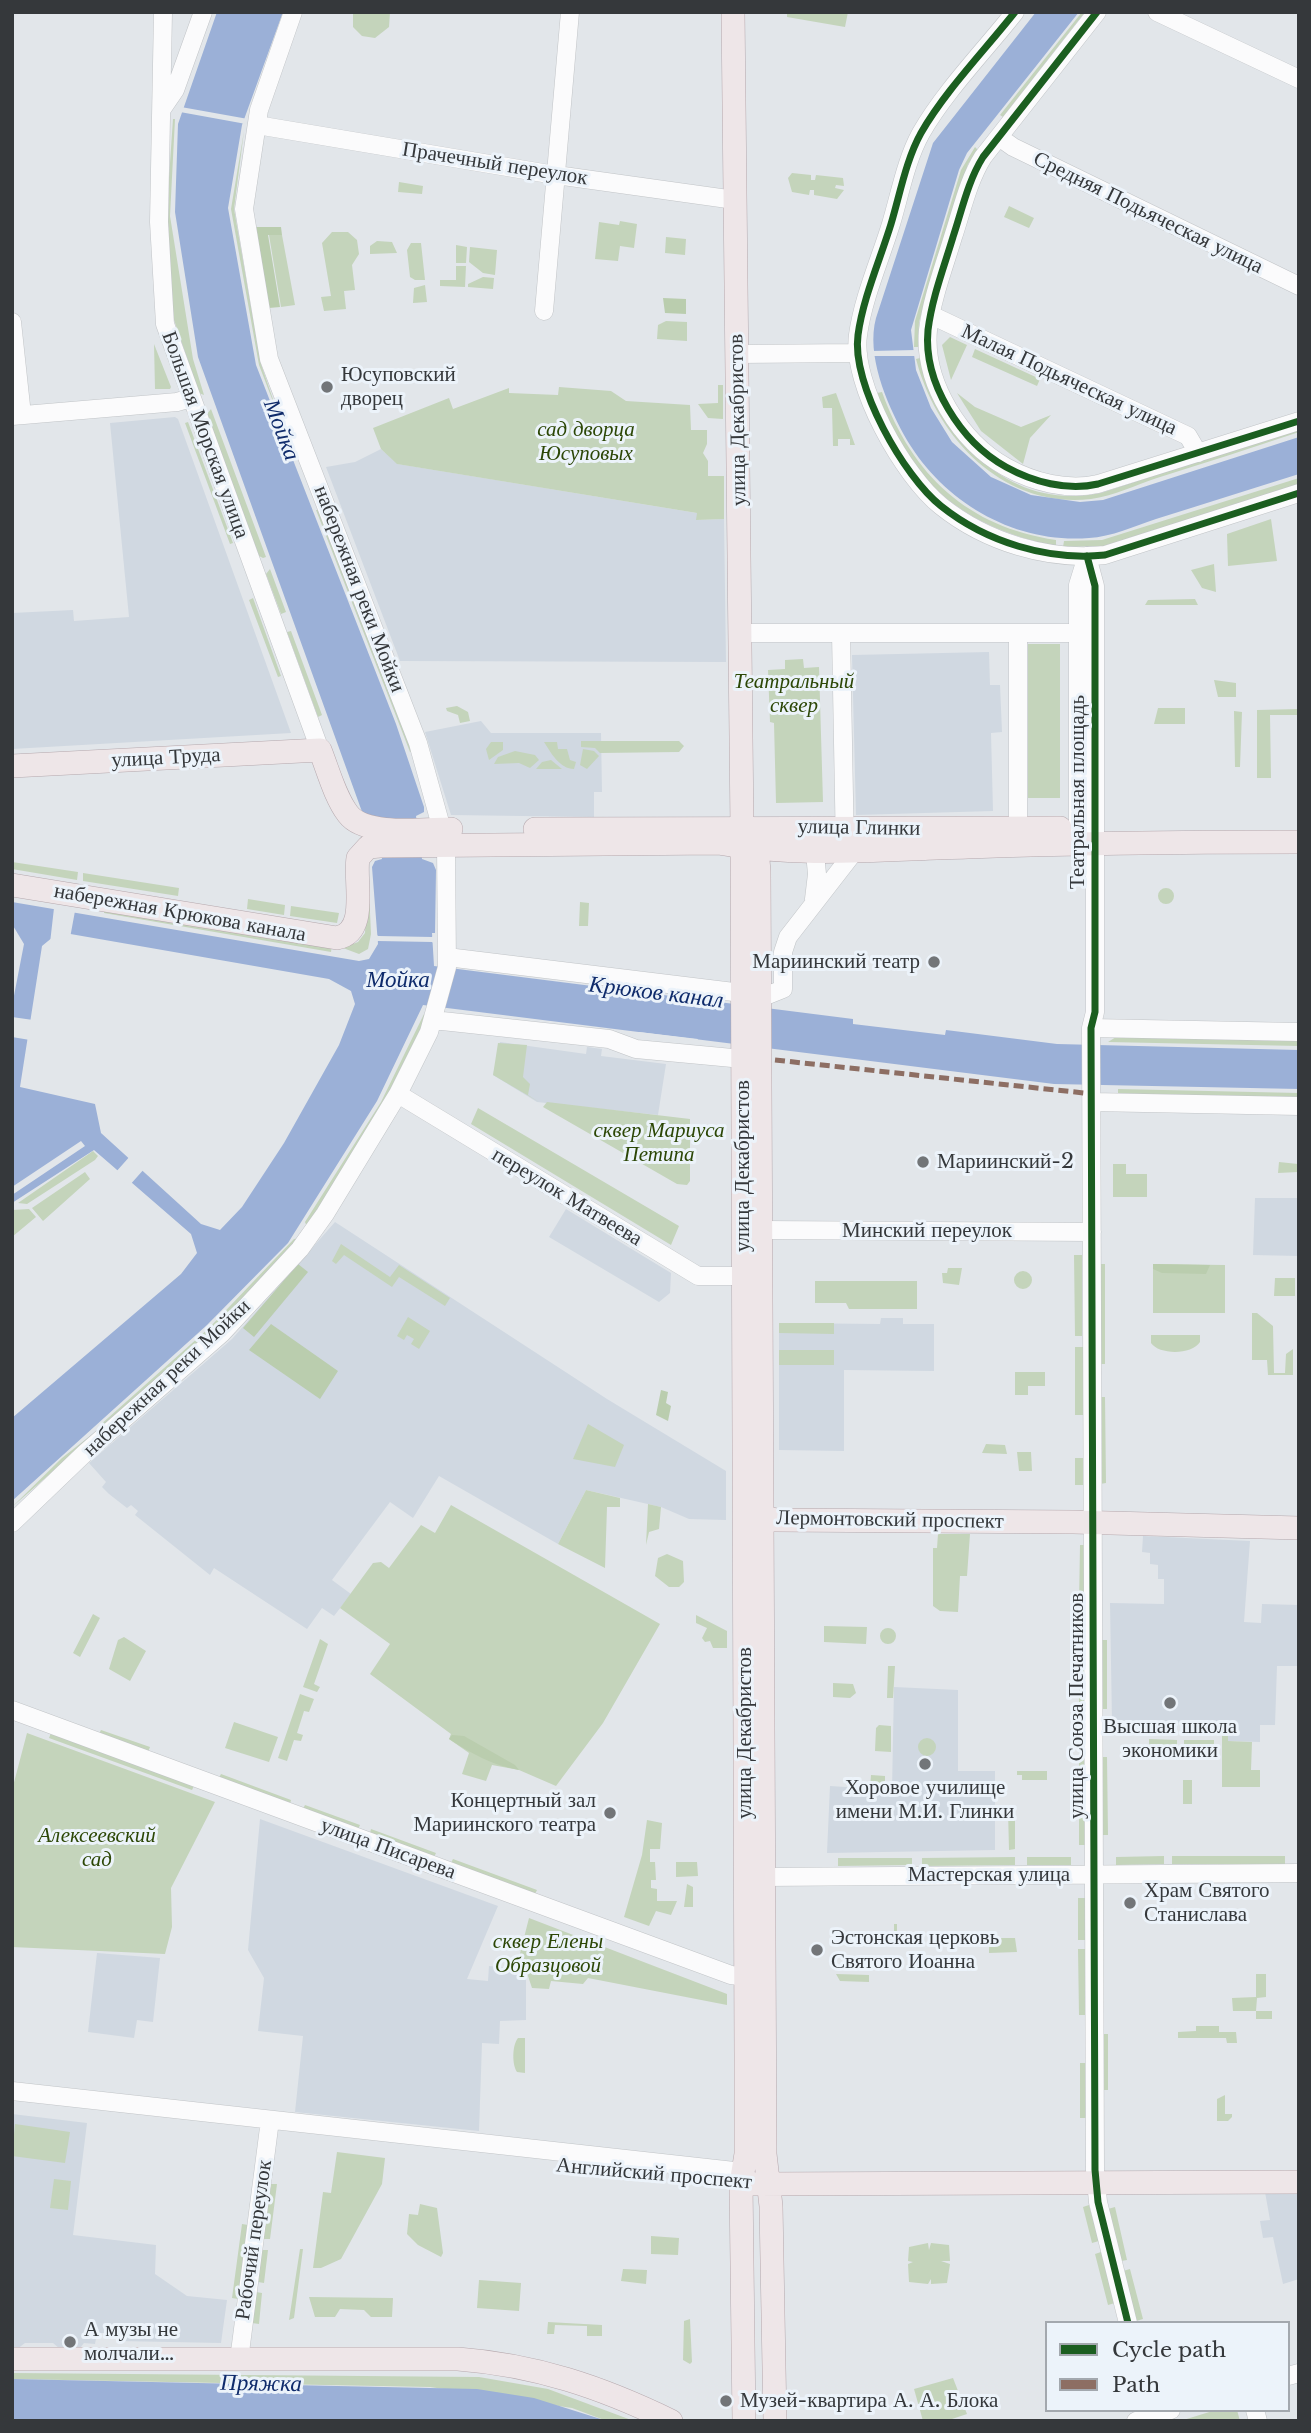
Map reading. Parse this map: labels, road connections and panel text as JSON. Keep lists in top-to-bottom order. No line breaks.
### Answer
{"streets":{"main road":["улица Декабристов","Большая Морская улица","улица Труда","улица Глинки","набережная Крюкова канала","Лермонтовский проспект","Английский проспект"],"street":["Прачечный переулок","Средняя Подьяческая улица","Малая Подьяческая улица","набережная реки Мойки","Театральная площадь","переулок Матвеева","Минский переулок","улица Союза Печатников","улица Писарева","Мастерская улица","Рабочий переулок"]},"crossings":[["Прачечный переулок","улица Декабристов"],["Прачечный переулок","набережная реки Мойки"],["улица Декабристов","улица Глинки"],["улица Декабристов","переулок Матвеева"],["улица Декабристов","Минский переулок"],["улица Декабристов","Лермонтовский проспект"],["улица Декабристов","улица Писарева"],["улица Декабристов","Мастерская улица"],["улица Декабристов","Английский проспект"],["Большая Морская улица","улица Труда"],["Большая Морская улица","улица Глинки"],["Большая Морская улица","набережная Крюкова канала"],["набережная реки Мойки","улица Глинки"],["набережная реки Мойки","переулок Матвеева"],["Театральная площадь","улица Глинки"],["Театральная площадь","улица Союза Печатников"],["улица Глинки","набережная Крюкова канала"],["Минский переулок","улица Союза Печатников"],["Лермонтовский проспект","улица Союза Печатников"],["улица Союза Печатников","Мастерская улица"],["улица Союза Печатников","Английский проспект"],["Английский проспект","Рабочий переулок"]],"water":["Мойка","Крюков канал","Пряжка"],"parks":["сад дворца Юсуповых","Театральный сквер","сквер Мариуса Петипа","Алексеевский сад","сквер Елены Образцовой"],"places":["Юсуповский дворец","Мариинский театр","Мариинский-2","Высшая школа экономики","Хоровое училище имени М.И. Глинки","Концертный зал Мариинского театра","Храм Святого Станислава","Эстонская церковь Святого Иоанна","А музы не молчали…","Музей-квартира А. А. Блока"],"legend":["Cycle path","Path"]}
